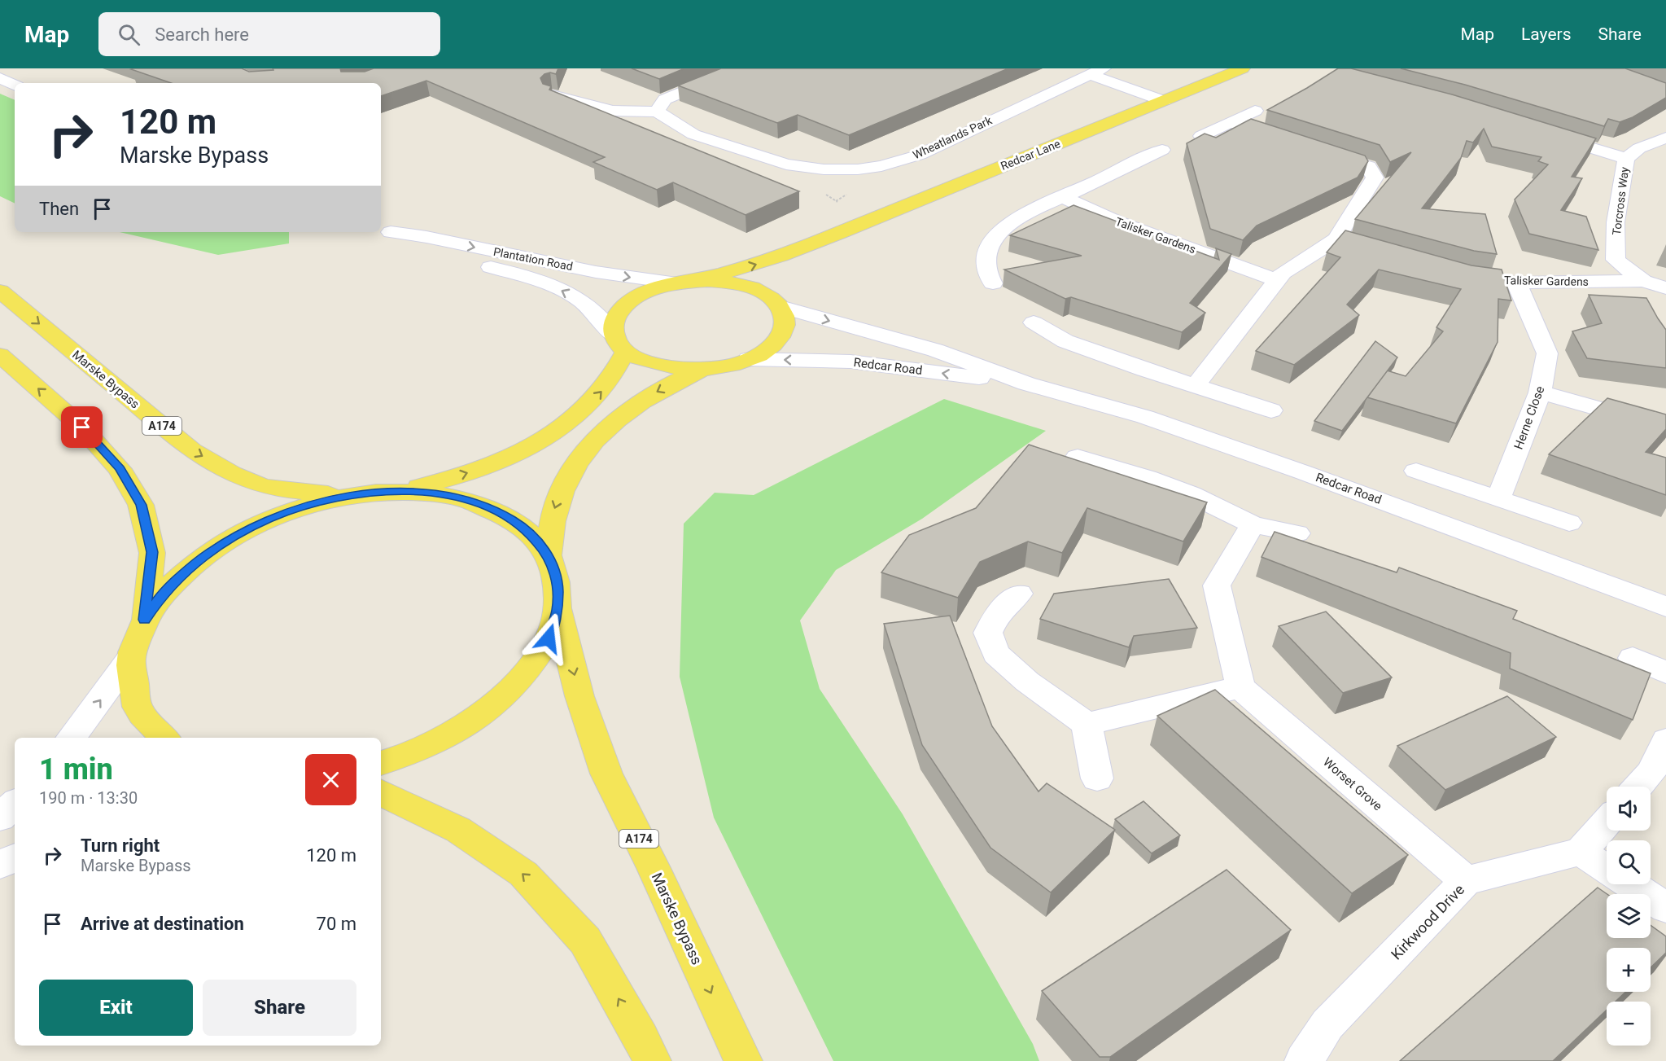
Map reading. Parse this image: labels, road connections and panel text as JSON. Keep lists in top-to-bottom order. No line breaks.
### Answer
{"streets":{"main road":["Redcar Lane","Marske Bypass","A174"],"street":["Wheatlands Park","Torcross Way","Talisker Gardens","Plantation Road","Redcar Road","Herne Close","Worset Grove","Kirkwood Drive"]},"crossings":[["Redcar Lane","Plantation Road"],["Redcar Lane","Redcar Road"],["Torcross Way","Talisker Gardens"],["Talisker Gardens","Herne Close"],["Marske Bypass","A174"],["Worset Grove","Kirkwood Drive"]],"page":{"header":"Map","search":"Search here","nav":["Map","Layers","Share"],"turn":["120 m","Marske Bypass"],"then":"Then","heading":["1 min","190 m · 13:30"],"map_buttons":["+","−"],"list":[{"name":"Turn right","note":"Marske Bypass","value":"120 m"},{"name":"Arrive at destination","value":"70 m"}],"buttons":["Exit","Share"]}}
